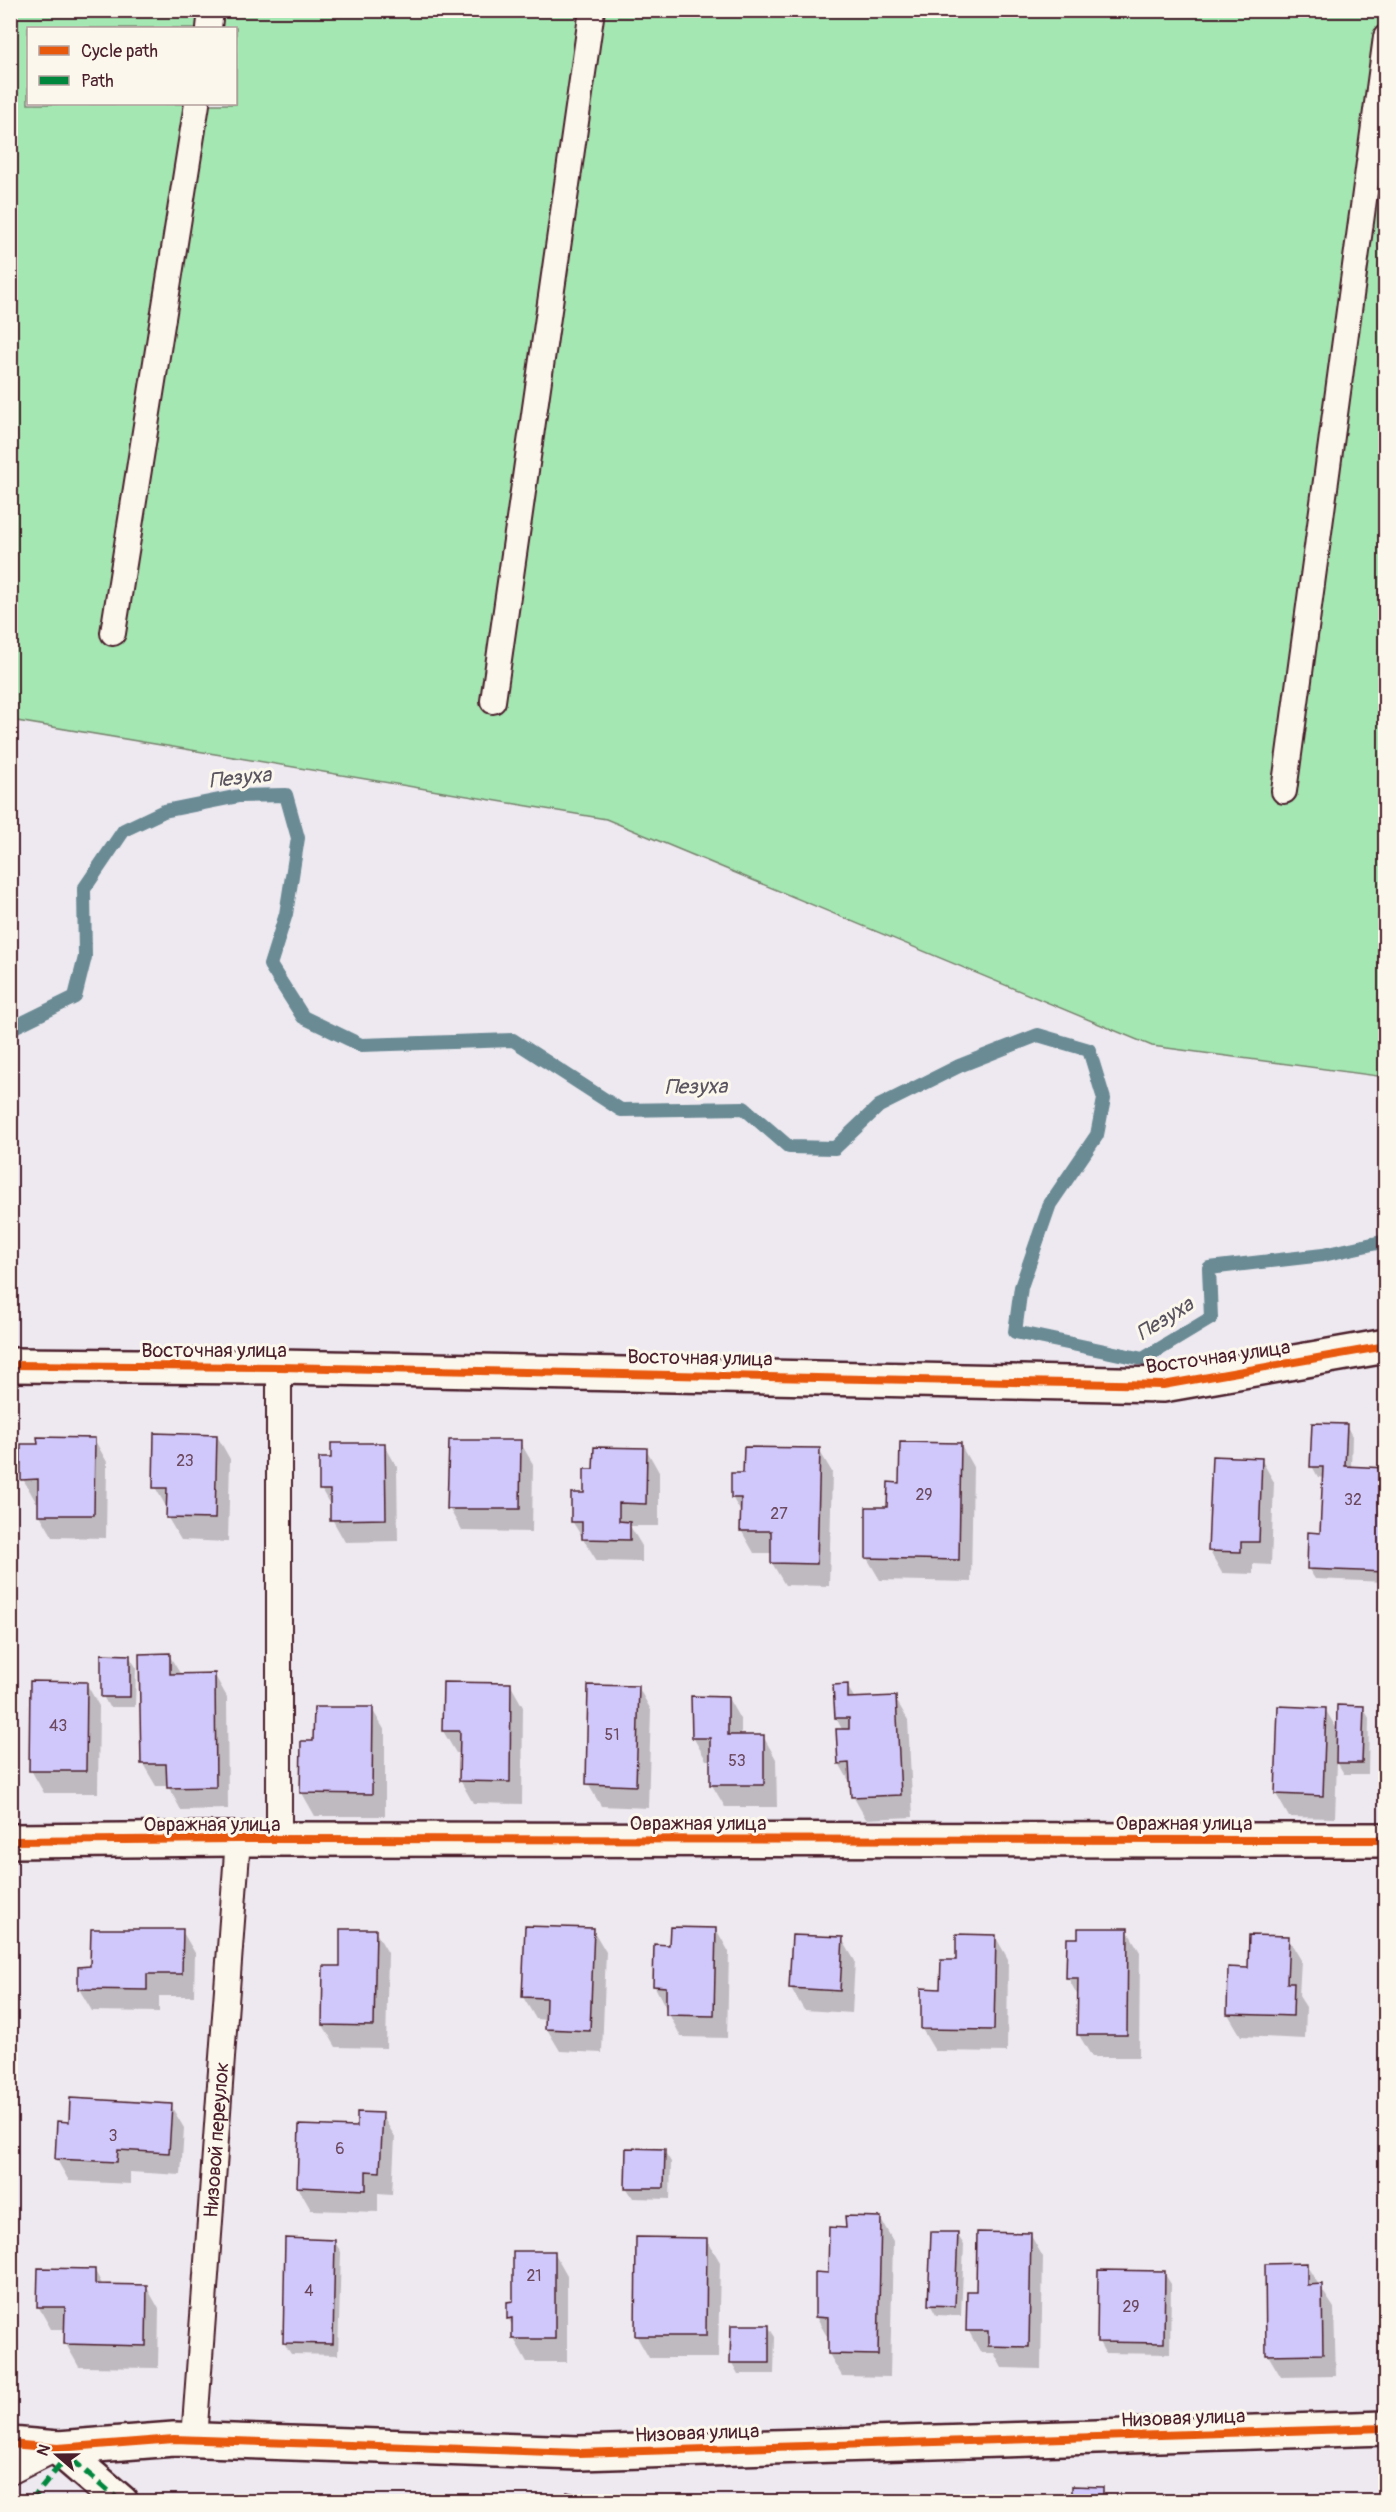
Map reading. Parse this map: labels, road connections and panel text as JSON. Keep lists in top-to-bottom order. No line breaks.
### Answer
{"streets":{"street":["Восточная улица","Овражная улица","Низовая улица"],"lane":["Низовой переулок"]},"crossings":[["Овражная улица","Низовой переулок"],["Низовой переулок","Низовая улица"]],"water":["Пезуха"],"house_numbers":["23","29","32","27","43","51","53","3","6","21","4","29"],"legend":["Cycle path","Path"],"north":"left"}
